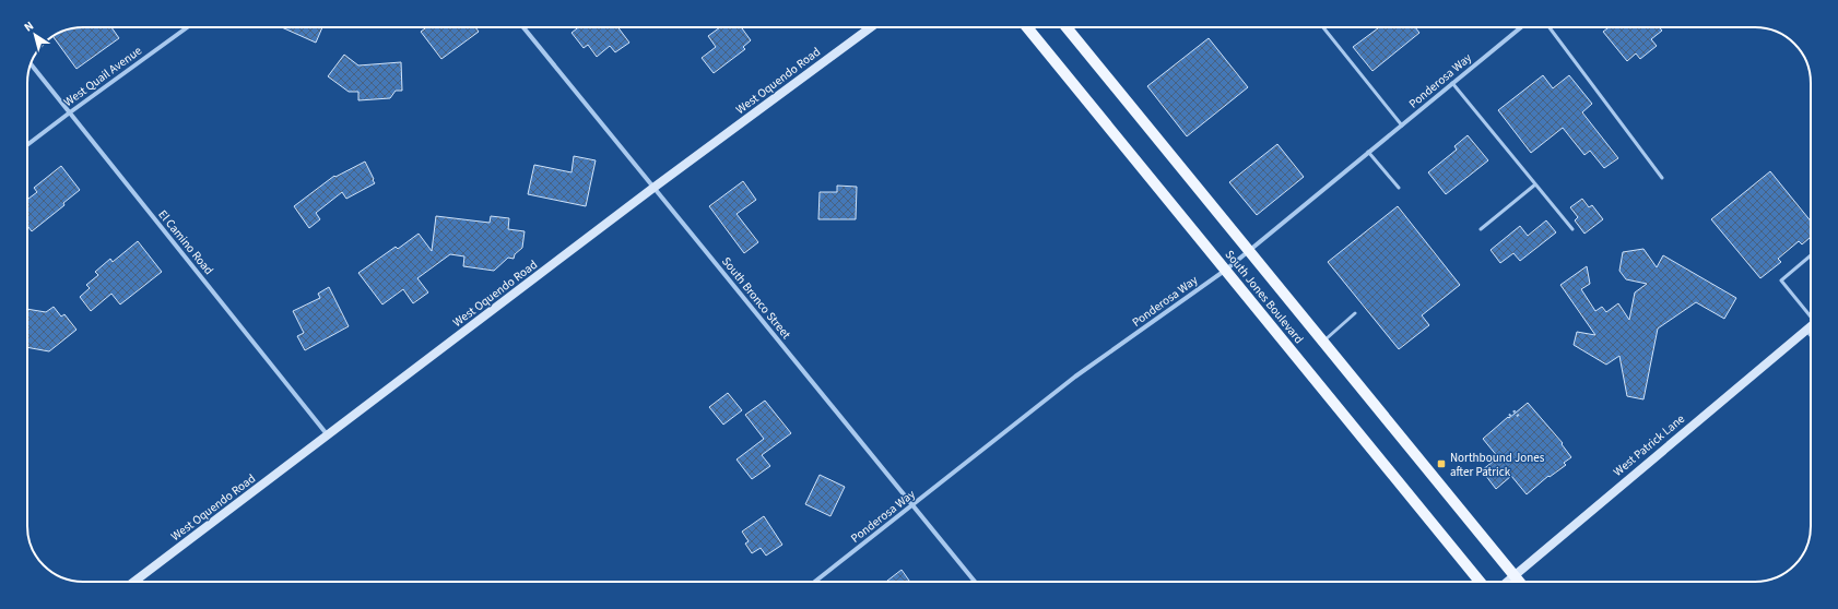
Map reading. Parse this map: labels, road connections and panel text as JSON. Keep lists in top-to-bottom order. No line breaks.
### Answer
{"streets":{"main road":["South Jones Boulevard"],"street":["West Quail Avenue","West Oquendo Road","Ponderosa Way","El Camino Road","South Bronco Street","West Patrick Lane"]},"crossings":[["West Quail Avenue","El Camino Road"],["West Oquendo Road","El Camino Road"],["West Oquendo Road","South Bronco Street"],["Ponderosa Way","South Jones Boulevard"],["Ponderosa Way","South Bronco Street"],["South Jones Boulevard","West Patrick Lane"]],"places":{"transit":["Northbound Jones after Patrick"]},"north":"top left"}
